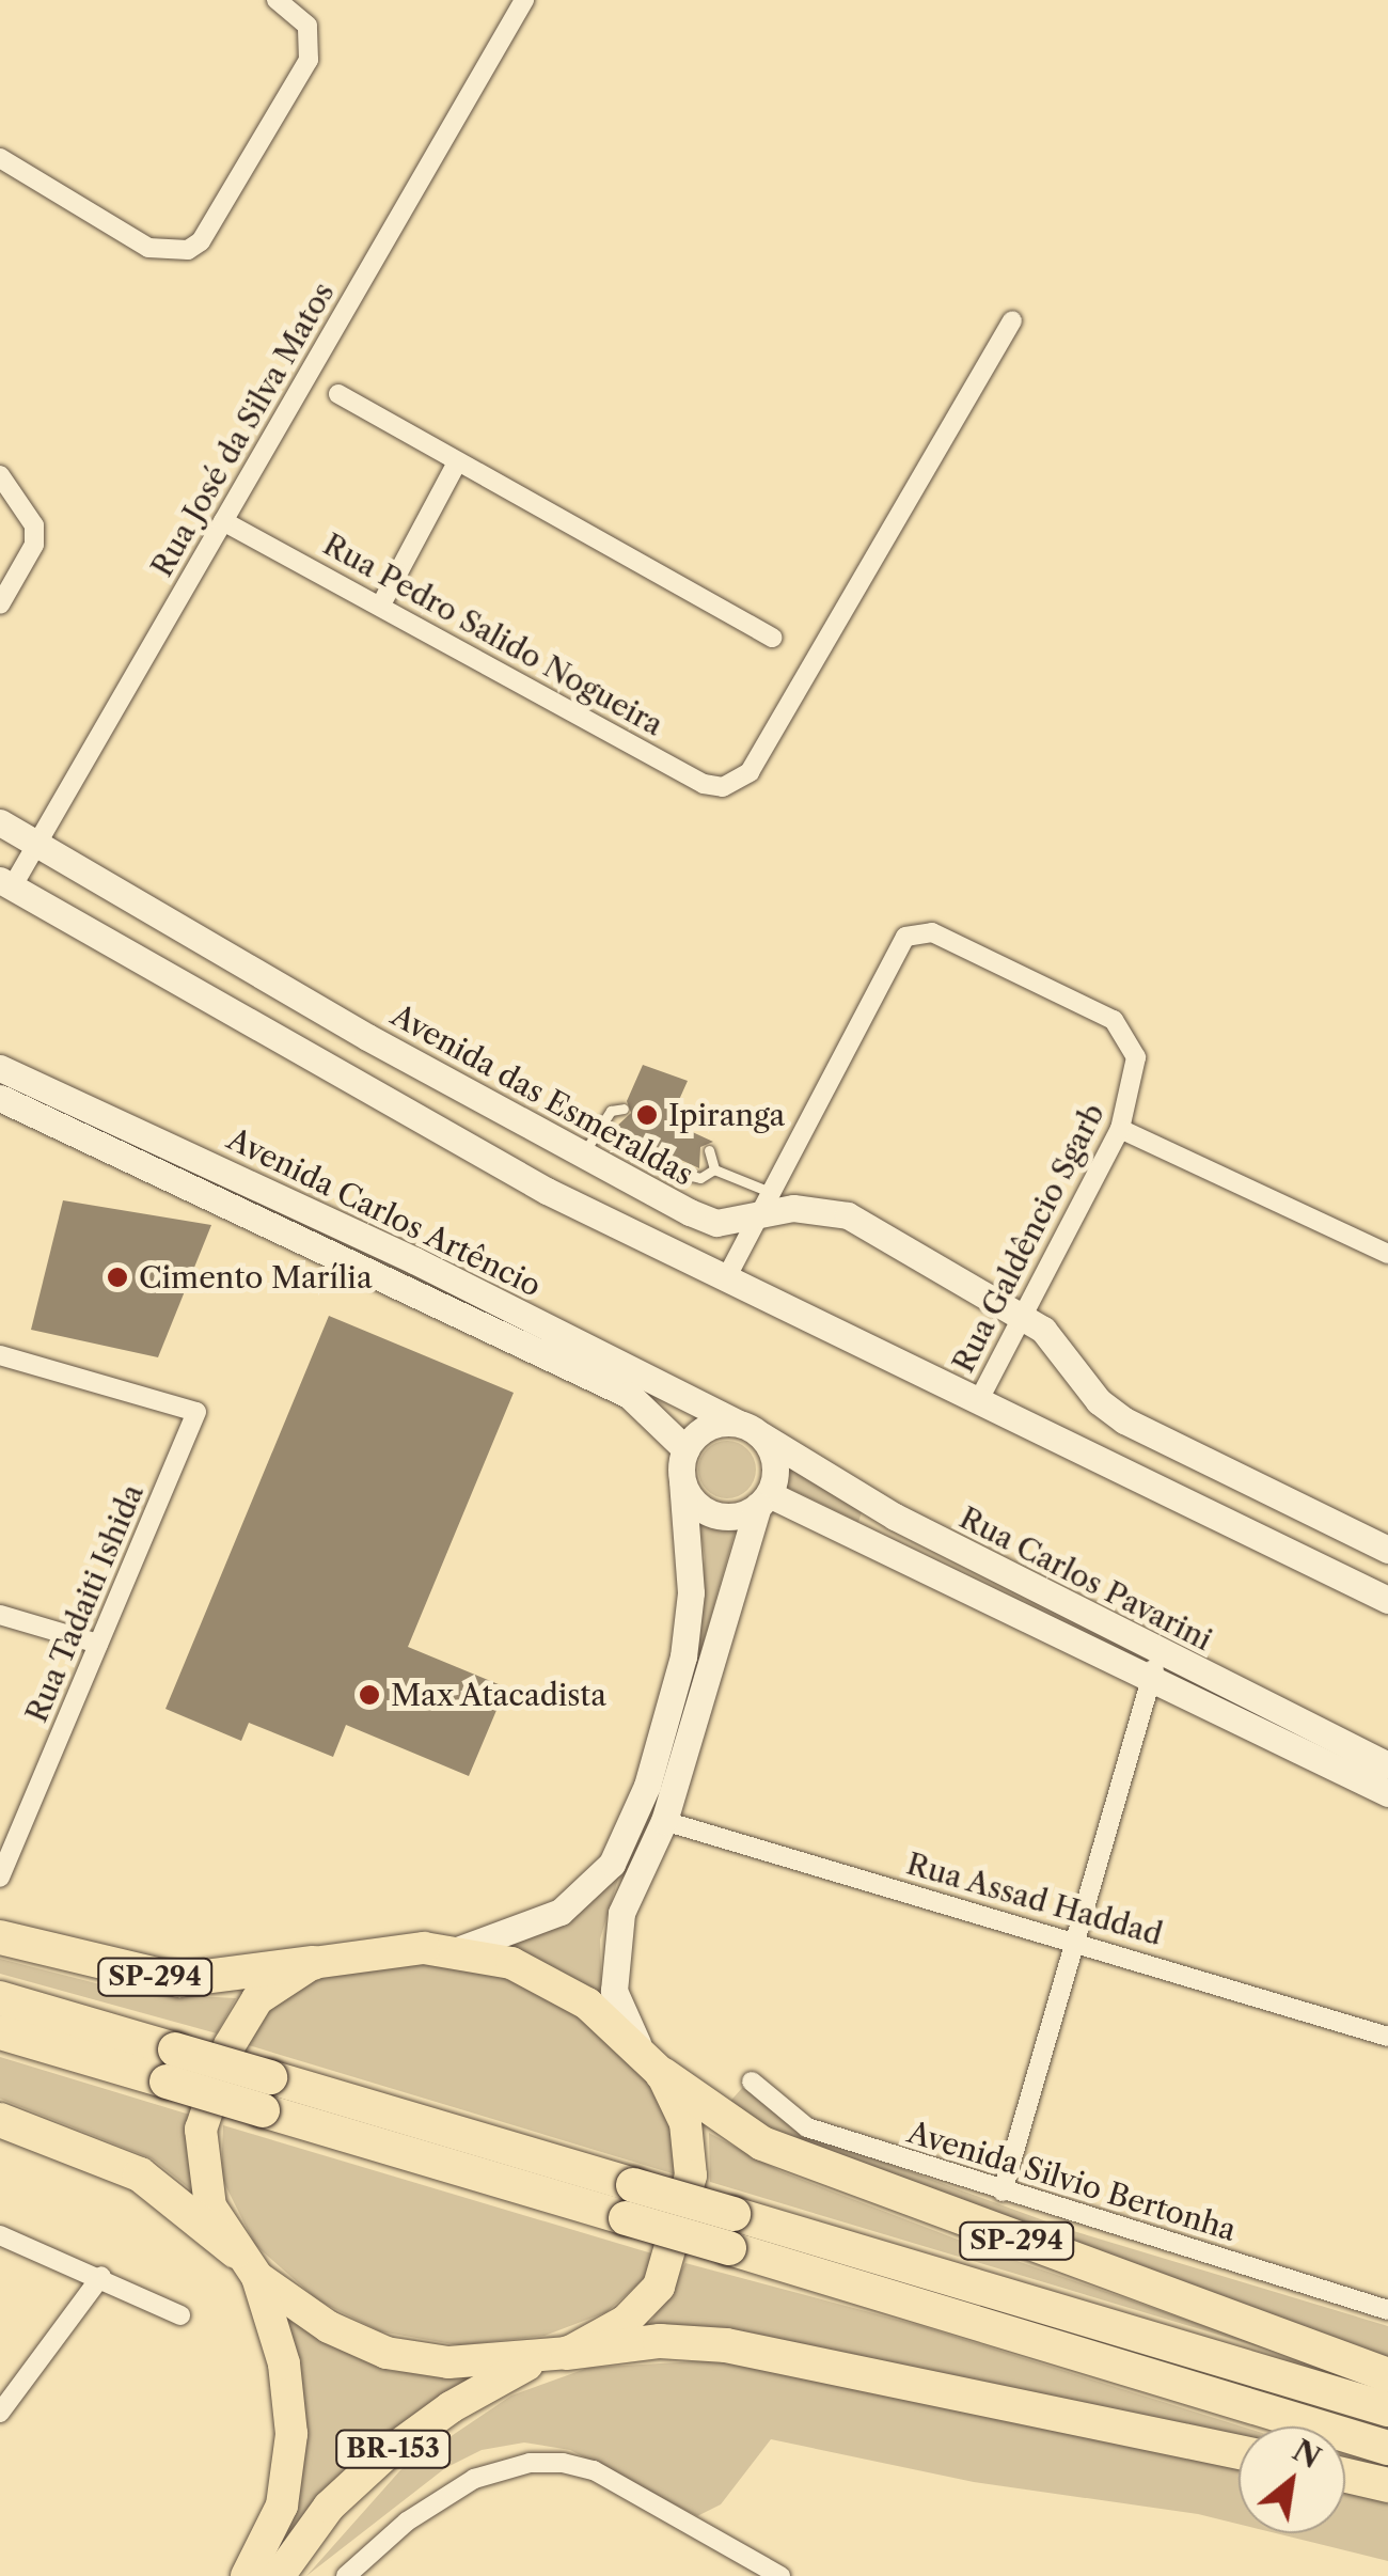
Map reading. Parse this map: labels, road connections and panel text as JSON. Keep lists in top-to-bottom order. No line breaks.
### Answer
{"streets":{"highway":["SP-294","BR-153"],"main road":["Avenida das Esmeraldas","Avenida Carlos Artêncio","Rua Carlos Pavarini"],"street":["Rua José da Silva Matos","Rua Pedro Salido Nogueira","Rua Galdêncio Sgarb","Rua Tadaiti Ishida","Rua Assad Haddad","Avenida Silvio Bertonha"]},"crossings":[["Rua José da Silva Matos","Rua Pedro Salido Nogueira"],["Rua José da Silva Matos","Avenida das Esmeraldas"],["Avenida das Esmeraldas","Rua Galdêncio Sgarb"],["Avenida Carlos Artêncio","Rua Carlos Pavarini"],["SP-294","BR-153"]],"places":["Ipiranga","Cimento Marília","Max Atacadista"],"north":"top right"}
